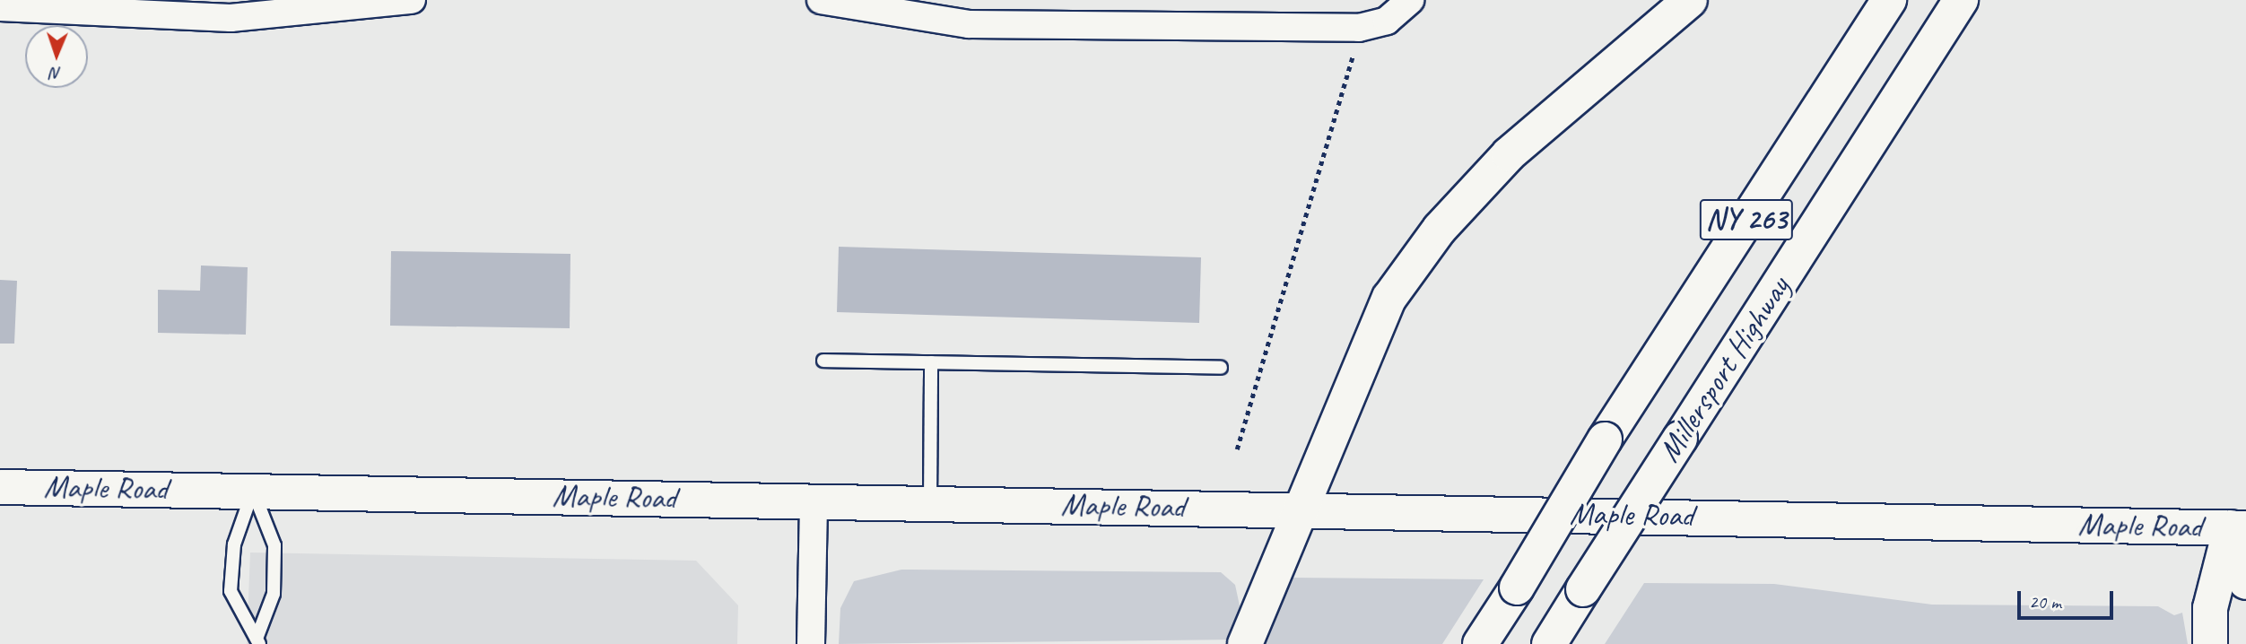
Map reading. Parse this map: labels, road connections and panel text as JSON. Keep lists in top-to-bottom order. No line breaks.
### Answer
{"streets":{"main road":["NY 263","Millersport Highway","Maple Road"]},"scale_bar":"20 m","north":"bottom"}
